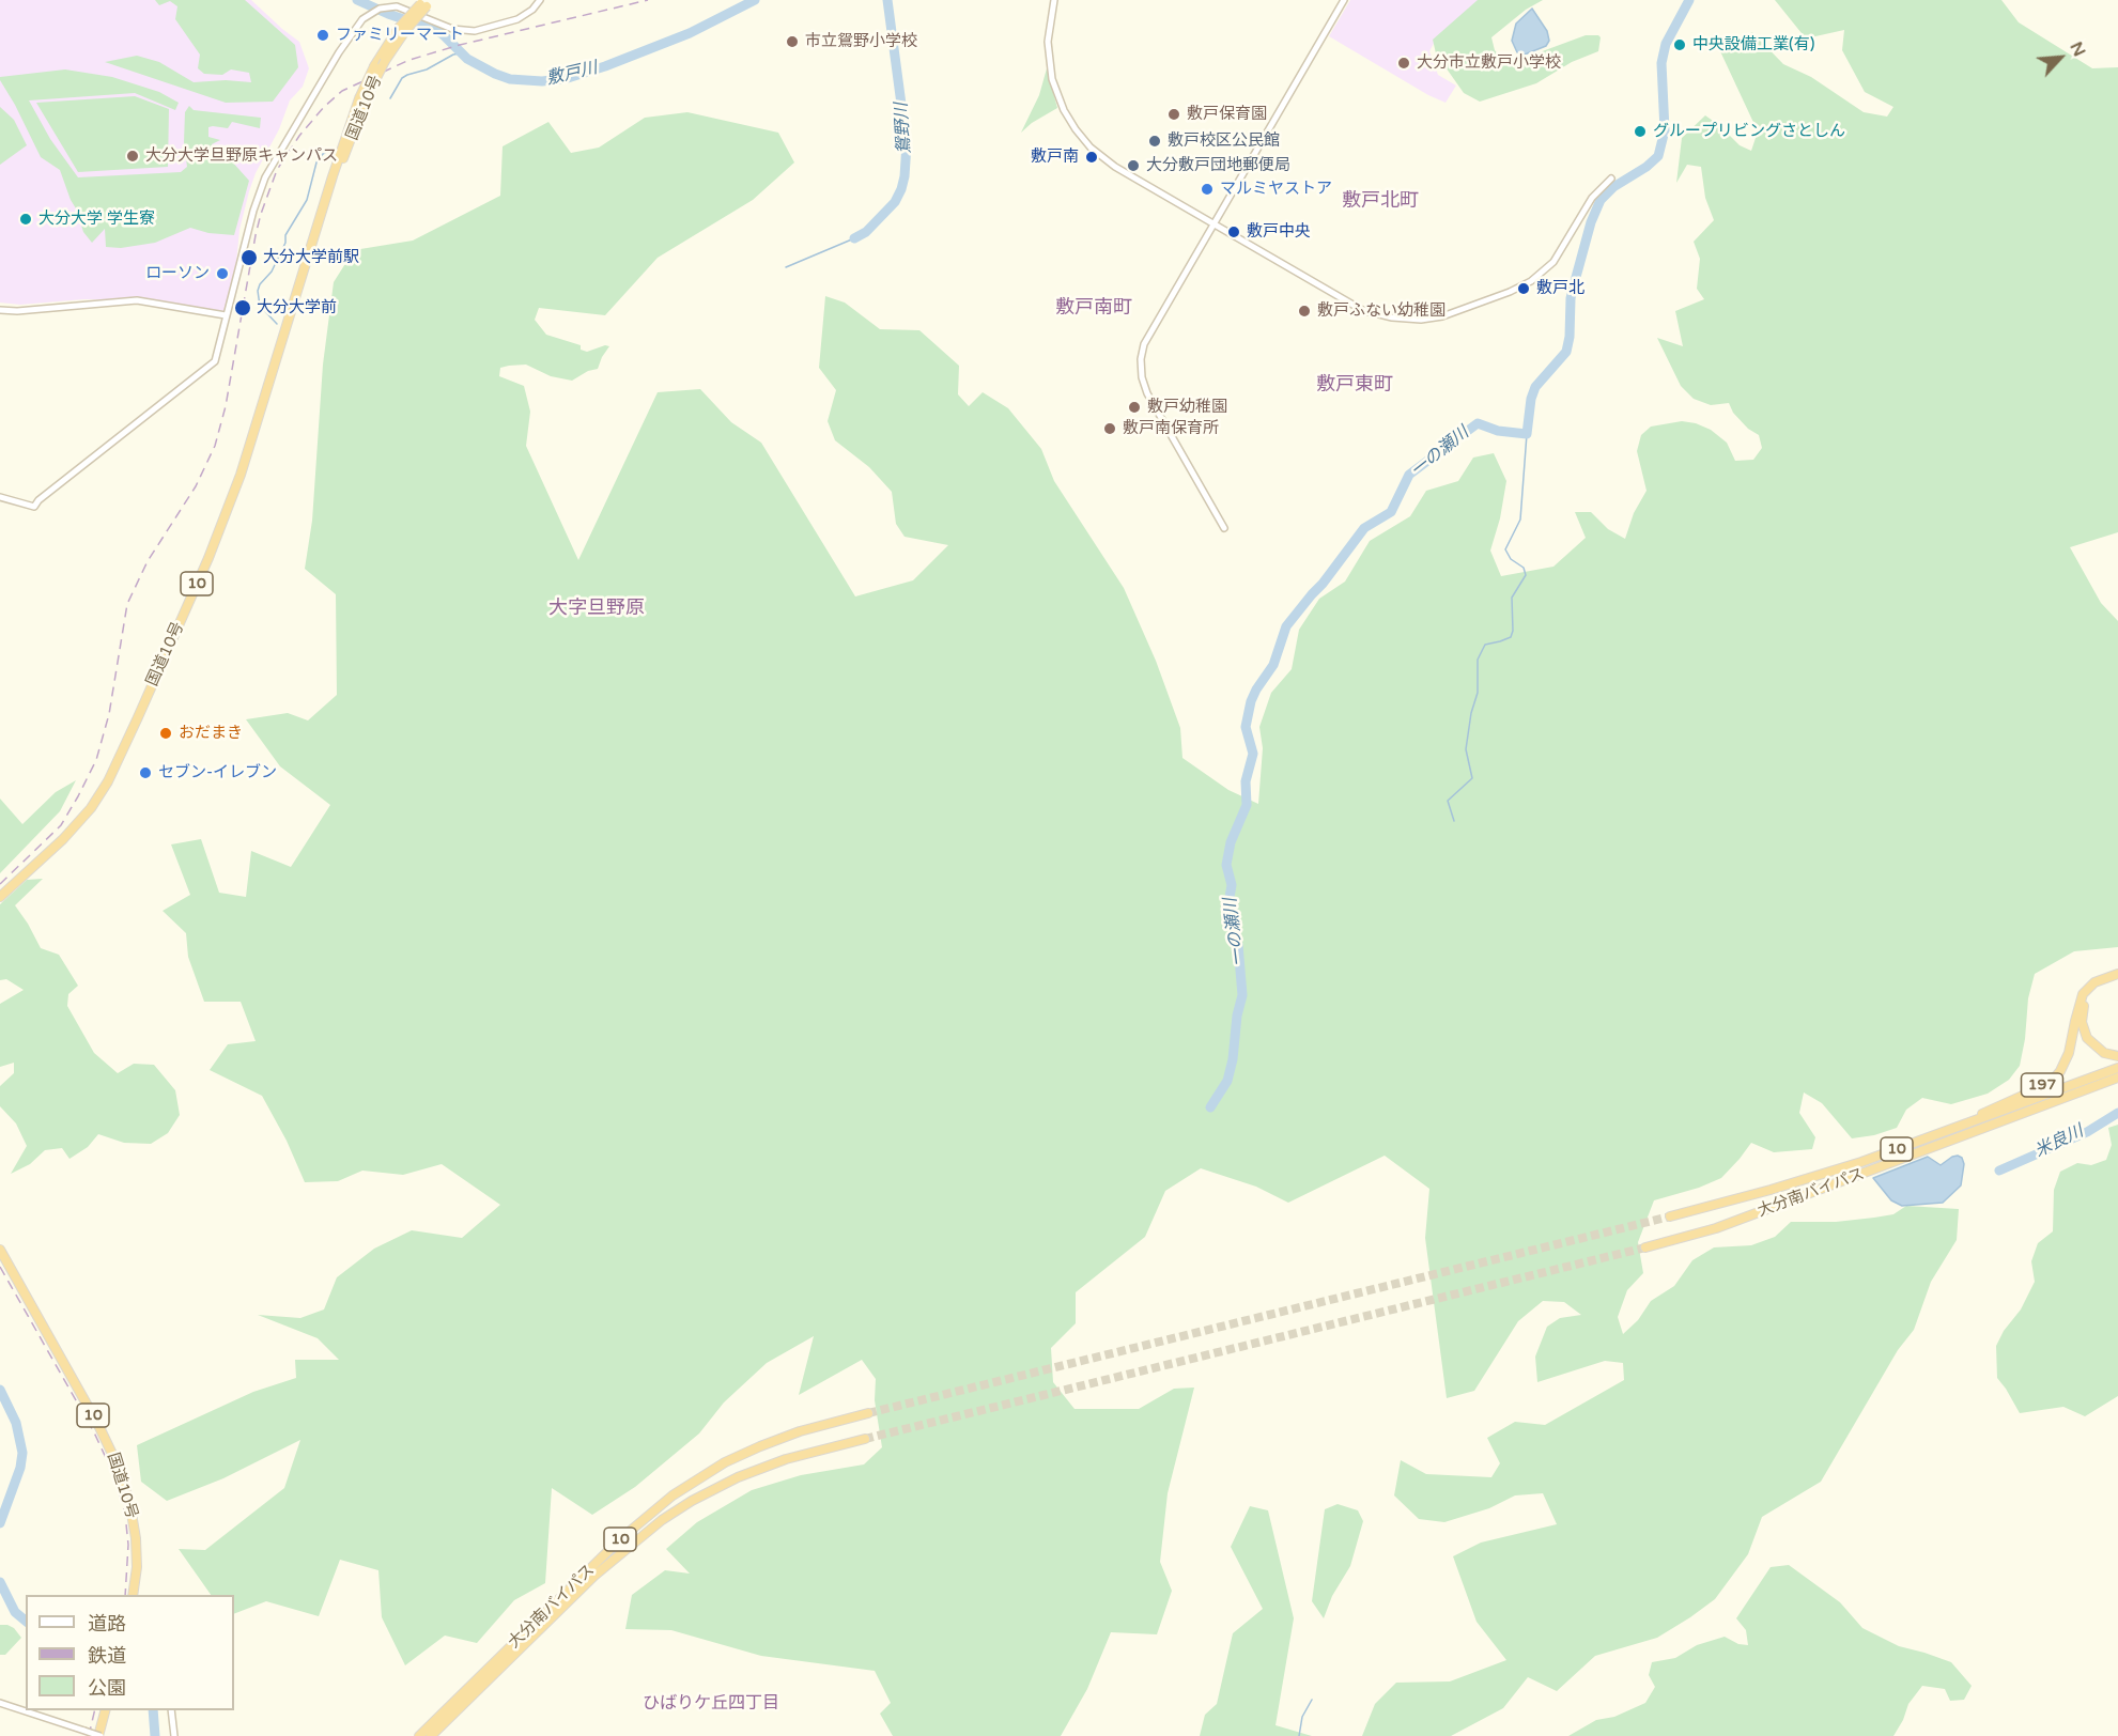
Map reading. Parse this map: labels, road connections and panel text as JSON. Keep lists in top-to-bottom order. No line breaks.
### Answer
{"streets":{"highway":["国道10号","10","197","大分南バイパス"]},"crossings":[["197","大分南バイパス"]],"districts":["敷戸北町","敷戸南町","敷戸東町","大字旦野原","ひばりケ丘四丁目"],"water":["敷戸川","鴛野川","一の瀬川","米良川"],"places":["ファミリーマート","市立鴛野小学校","中央設備工業(有)","大分市立敷戸小学校","敷戸保育園","グループリビングさとしん","敷戸校区公民館","大分大学旦野原キャンパス","敷戸南","大分敷戸団地郵便局","マルミヤストア","大分大学 学生寮","敷戸中央","大分大学前駅","ローソン","敷戸北","大分大学前","敷戸ふない幼稚園","敷戸幼稚園","敷戸南保育所","おだまき","セブン-イレブン"],"legend":["道路","鉄道","公園"],"north":"top right"}
